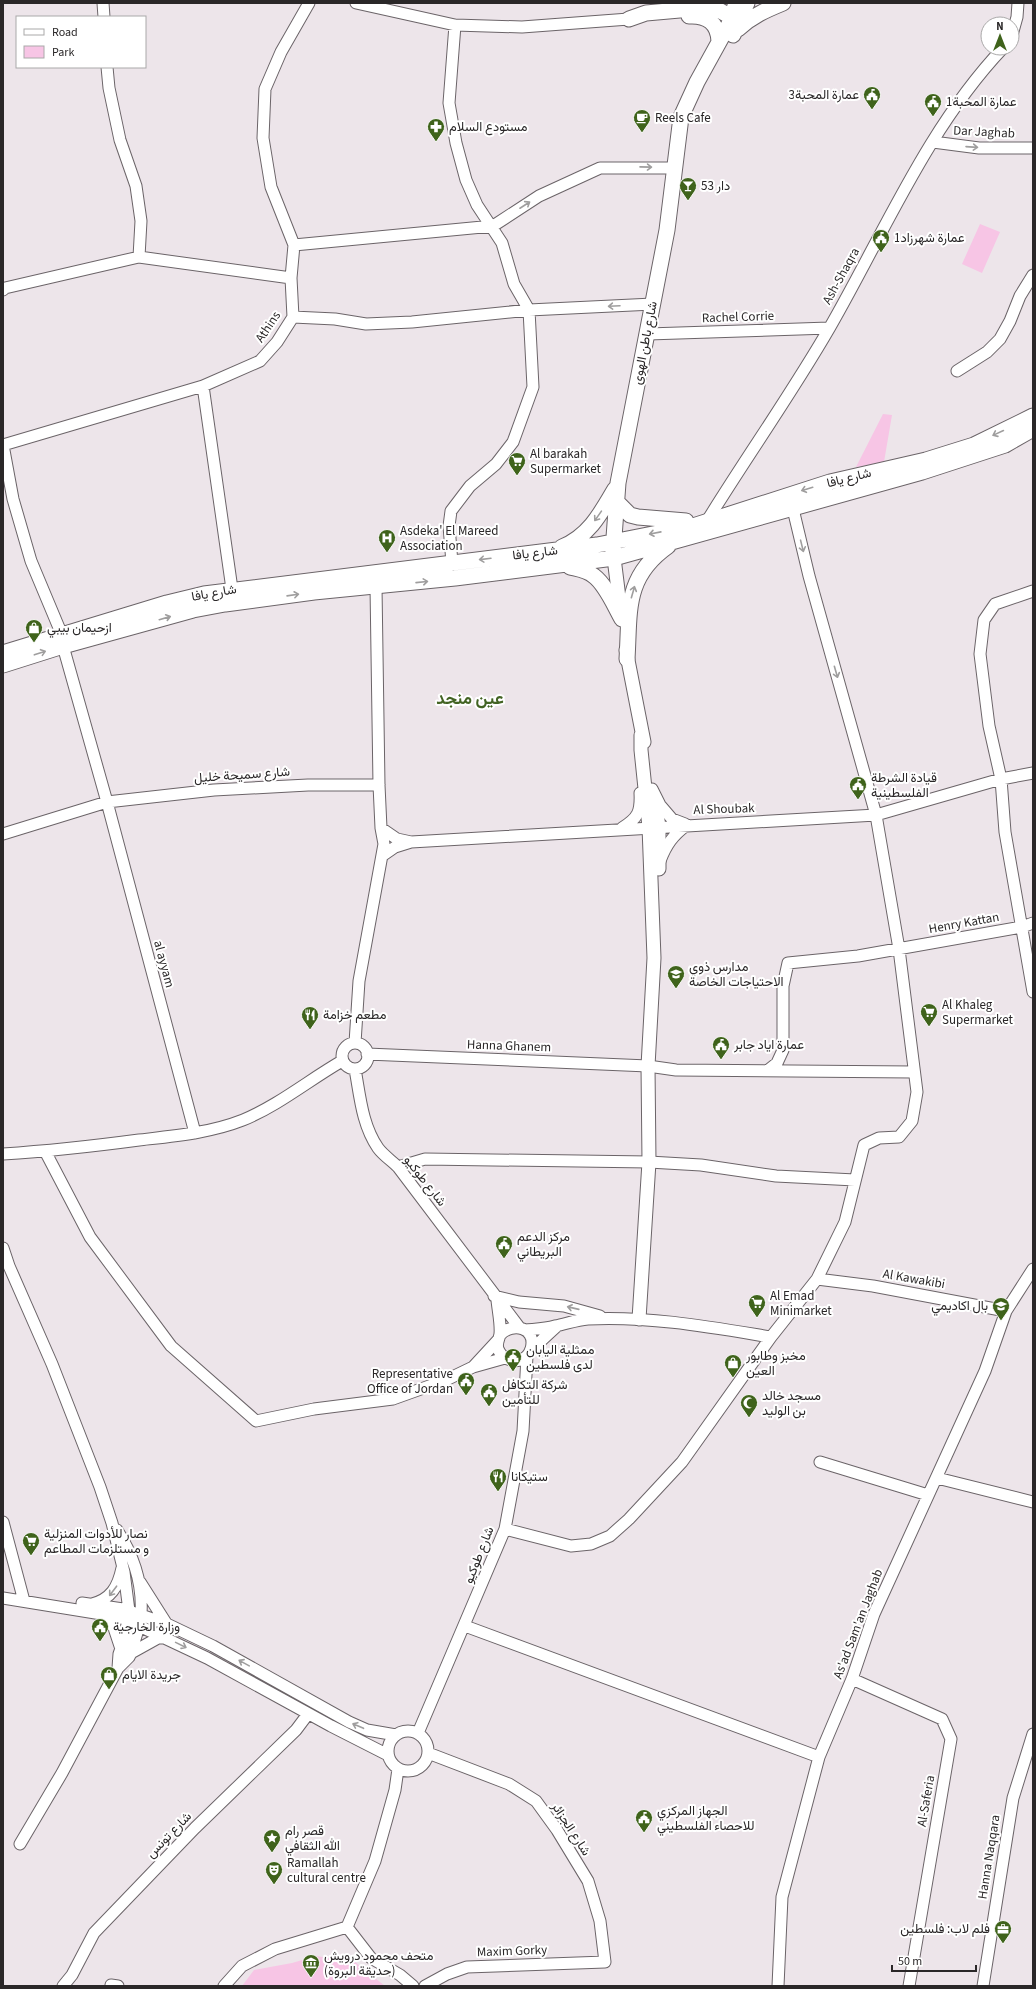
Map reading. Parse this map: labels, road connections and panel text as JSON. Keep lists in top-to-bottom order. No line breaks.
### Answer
{"streets":{"main road":["شارع باطن الهوى","شارع يافا"],"street":["Dar Jaghab","Ash-Shaqra","Rachel Corrie","Athins","شارع سميحة خليل","Al Shoubak","Henry Kattan","al ayyam","Hanna Ghanem","شارع طوكيو","Al Kawakibi","As'ad Sam'an Jaghab","Al-Saferia","شارع الجزائر","شارع تونس","Hanna Naqqara","Maxim Gorky"]},"crossings":[["Dar Jaghab","Ash-Shaqra"],["Ash-Shaqra","Rachel Corrie"],["Ash-Shaqra","شارع يافا"],["Rachel Corrie","شارع باطن الهوى"],["Athins","al ayyam"],["شارع باطن الهوى","شارع يافا"],["شارع يافا","al ayyam"],["شارع سميحة خليل","al ayyam"],["Henry Kattan","Hanna Ghanem"],["Hanna Ghanem","شارع طوكيو"],["شارع طوكيو","شارع الجزائر"],["Al Kawakibi","As'ad Sam'an Jaghab"],["As'ad Sam'an Jaghab","Al-Saferia"],["شارع الجزائر","Maxim Gorky"]],"one_way":["Dar Jaghab"],"districts":["عين منجد"],"places":{"public building":["عمارة المحبة3","عمارة المحبة1","عمارة شهرزاد1","قيادة الشرطة الفلسطينية","عمارة اياد جابر","مركز الدعم البريطاني","ممثلية اليابان لدى فلسطين","Representative Office of Jordan","شركة التكافل للتأمين","وزارة الخارجية","الجهاز المركزي للاحصاء الفلسطيني"],"cafe":["Reels Cafe"],"pharmacy":["مستودع السلام"],"bar":["دار 53"],"supermarket":["Al barakah Supermarket","Al Khaleg Supermarket","Al Emad Minimarket","نصار للأدوات المنزلية و مستلزمات المطاعم"],"hospital":["Asdeka' El Mareed Association"],"shop":["ازحيمان بيبي","مخبز وطابور العين","جريدة الايام"],"school or university":["مدارس ذوي الاحتياجات الخاصة","بال اكاديمي"],"restaurant":["مطعم خزامة","ستيكانا"],"mosque":["مسجد خالد بن الوليد"],"place":["قصر رام الله الثقافي"],"theatre":["Ramallah cultural centre"],"office":["فلم لاب: فلسطين"],"museum":["متحف محمود درويش (حديقة البروة)"]},"legend":["Road","Park"],"scale_bar":"50 m","north":"top"}
